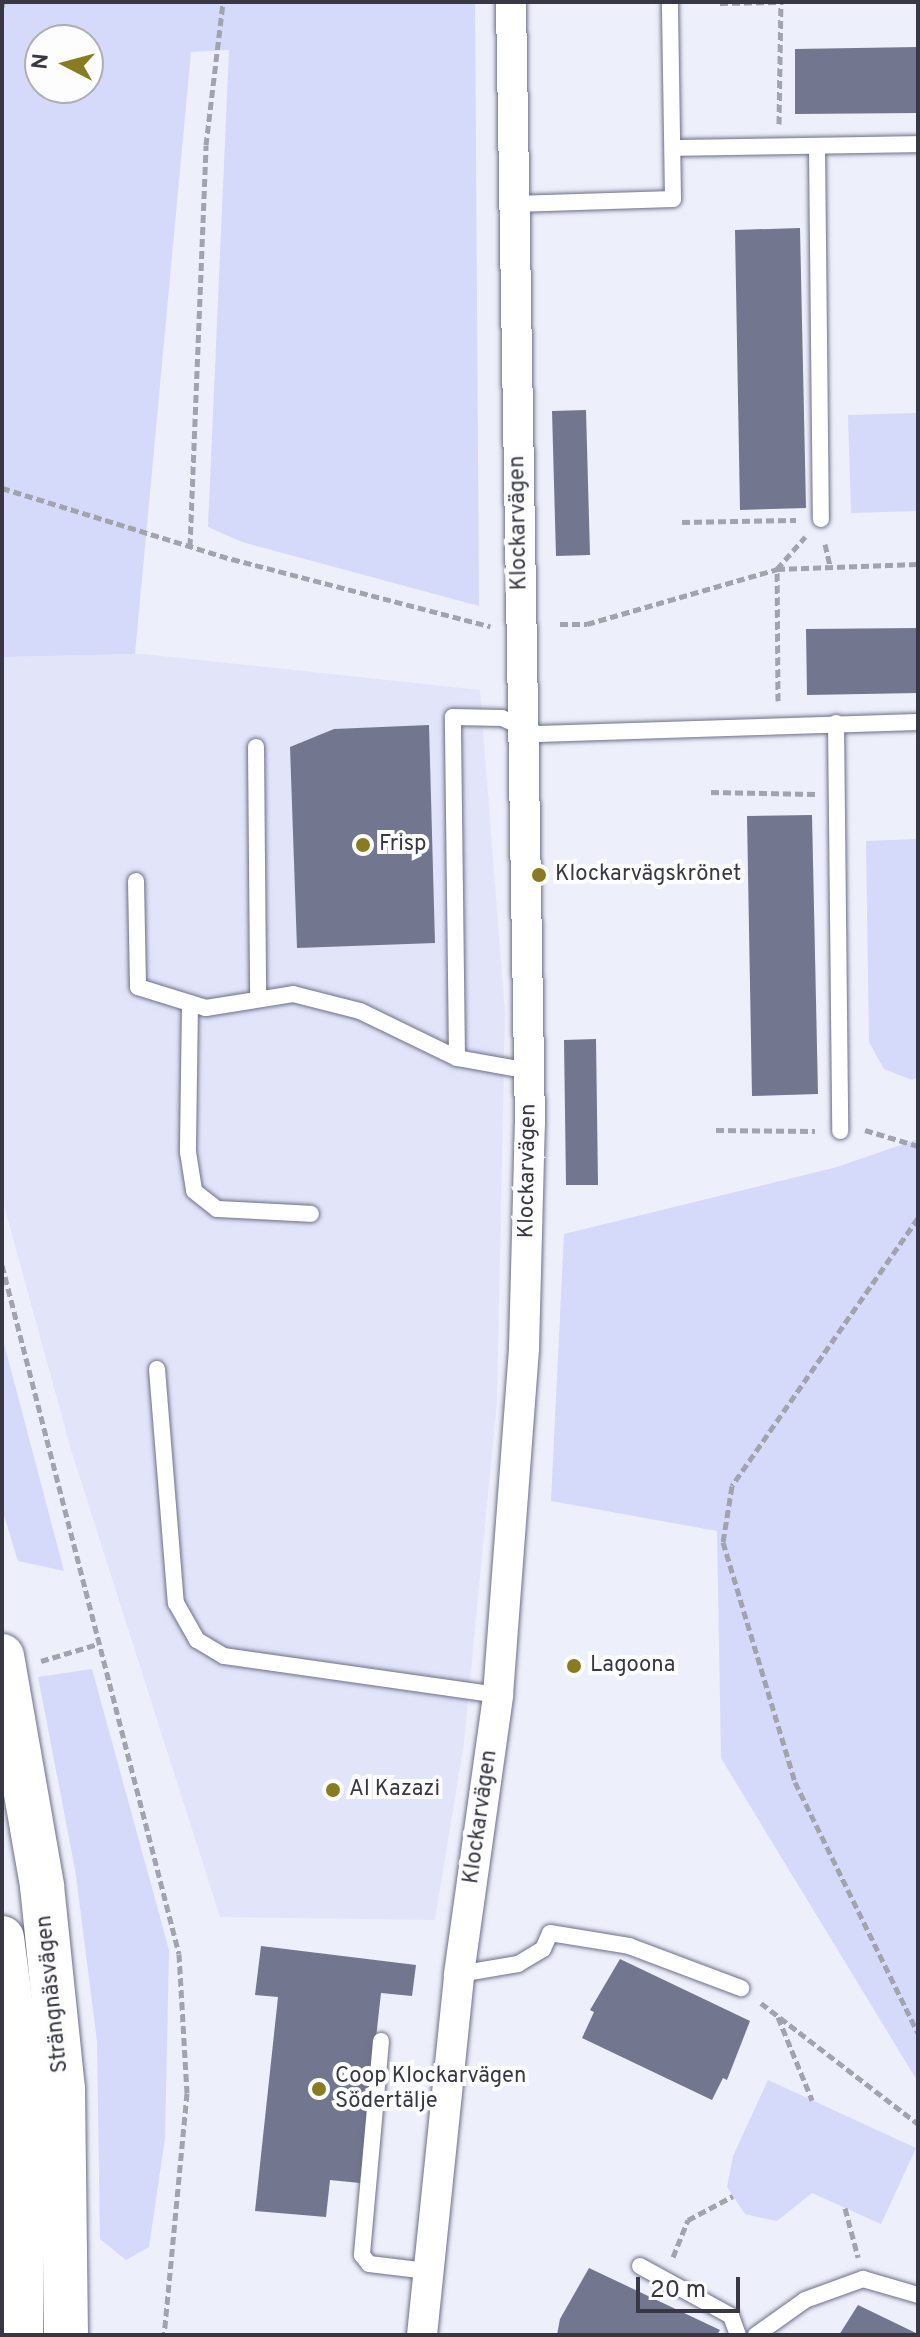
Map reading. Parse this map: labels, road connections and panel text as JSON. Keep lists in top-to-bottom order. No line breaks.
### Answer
{"streets":{"main road":["Strängnäsvägen"],"street":["Klockarvägen"]},"places":["Frisp","Klockarvägskrönet","Lagoona","Al Kazazi","Coop Klockarvägen Södertälje"],"scale_bar":"20 m","north":"left"}
